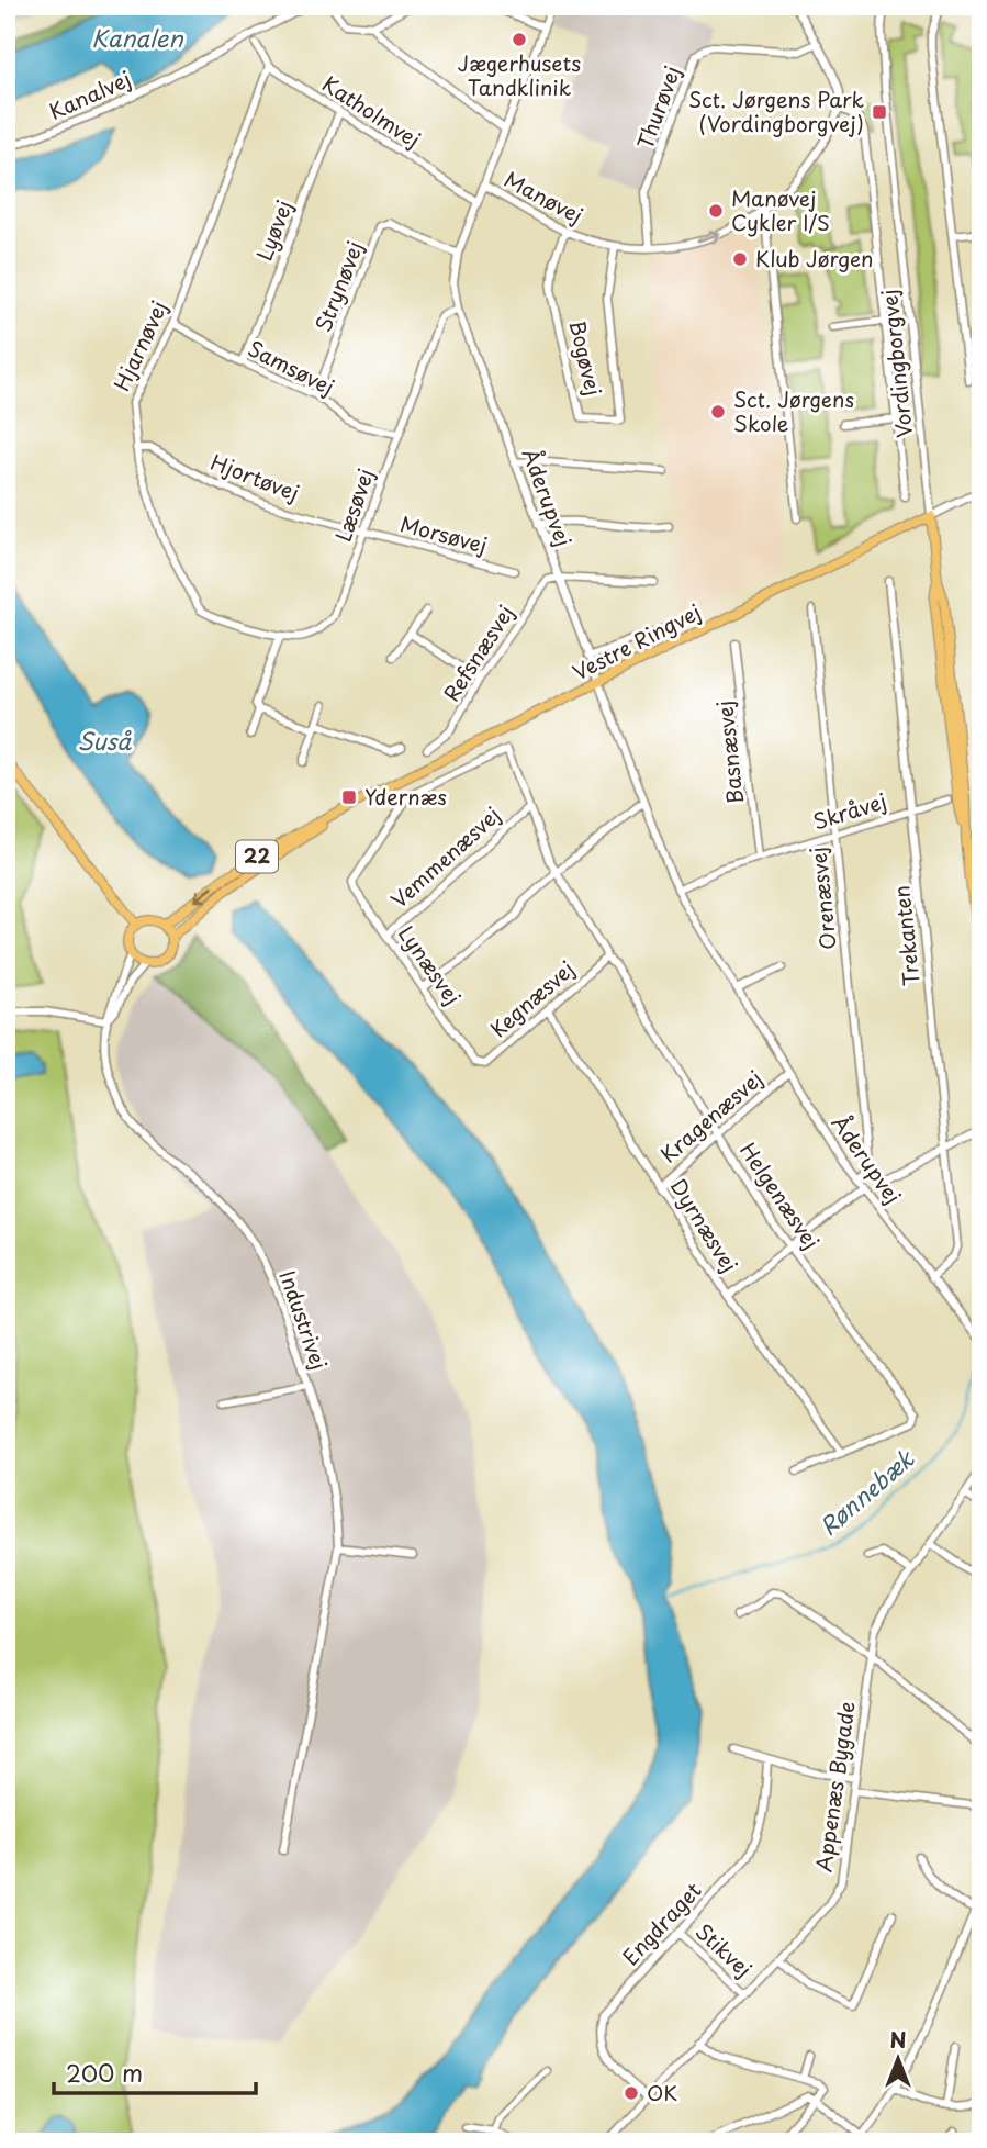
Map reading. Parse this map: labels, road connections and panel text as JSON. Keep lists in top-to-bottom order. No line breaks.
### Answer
{"streets":{"main road":["Vordingborgvej","Vestre Ringvej","22"],"street":["Kanalvej","Thurøvej","Katholmvej","Manøvej","Lyøvej","Strynøvej","Hjarnøvej","Bogøvej","Samsøvej","Hjortøvej","Åderupvej","Læsøvej","Morsøvej","Refsnæsvej","Basnæsvej","Skråvej","Vemmenæsvej","Orenæsvej","Trekanten","Lynæsvej","Kegnæsvej","Kragenæsvej","Helgenæsvej","Dyrnæsvej","Industrivej","Appenæs Bygade","Engdraget","Stikvej"]},"crossings":[["Thurøvej","Manøvej"],["Katholmvej","Lyøvej"],["Katholmvej","Hjarnøvej"],["Katholmvej","Åderupvej"],["Manøvej","Bogøvej"],["Manøvej","Åderupvej"],["Lyøvej","Samsøvej"],["Strynøvej","Samsøvej"],["Strynøvej","Åderupvej"],["Hjarnøvej","Samsøvej"],["Hjarnøvej","Hjortøvej"],["Hjarnøvej","Læsøvej"],["Vordingborgvej","Vestre Ringvej"],["Samsøvej","Læsøvej"],["Hjortøvej","Læsøvej"],["Hjortøvej","Morsøvej"],["Åderupvej","Læsøvej"],["Åderupvej","Vestre Ringvej"],["Åderupvej","Refsnæsvej"],["Åderupvej","Skråvej"],["Åderupvej","Orenæsvej"],["Åderupvej","Trekanten"],["Åderupvej","Kragenæsvej"],["Læsøvej","Morsøvej"],["Vestre Ringvej","22"],["Vestre Ringvej","Industrivej"],["Basnæsvej","Skråvej"],["Skråvej","Orenæsvej"],["Skråvej","Trekanten"],["22","Industrivej"],["Vemmenæsvej","Lynæsvej"],["Vemmenæsvej","Helgenæsvej"],["Lynæsvej","Kegnæsvej"],["Lynæsvej","Helgenæsvej"],["Kegnæsvej","Helgenæsvej"],["Kegnæsvej","Dyrnæsvej"],["Kragenæsvej","Helgenæsvej"],["Kragenæsvej","Dyrnæsvej"],["Helgenæsvej","Dyrnæsvej"],["Appenæs Bygade","Engdraget"],["Appenæs Bygade","Stikvej"],["Engdraget","Stikvej"]],"water":["Kanalen","Suså","Rønnebæk"],"places":{"other":["Jægerhusets Tandklinik","Manøvej Cykler I/S","Klub Jørgen","Sct. Jørgens Skole","OK"],"transit":["Sct. Jørgens Park (Vordingborgvej)","Ydernæs"]},"scale_bar":"200 m","north":"top"}
